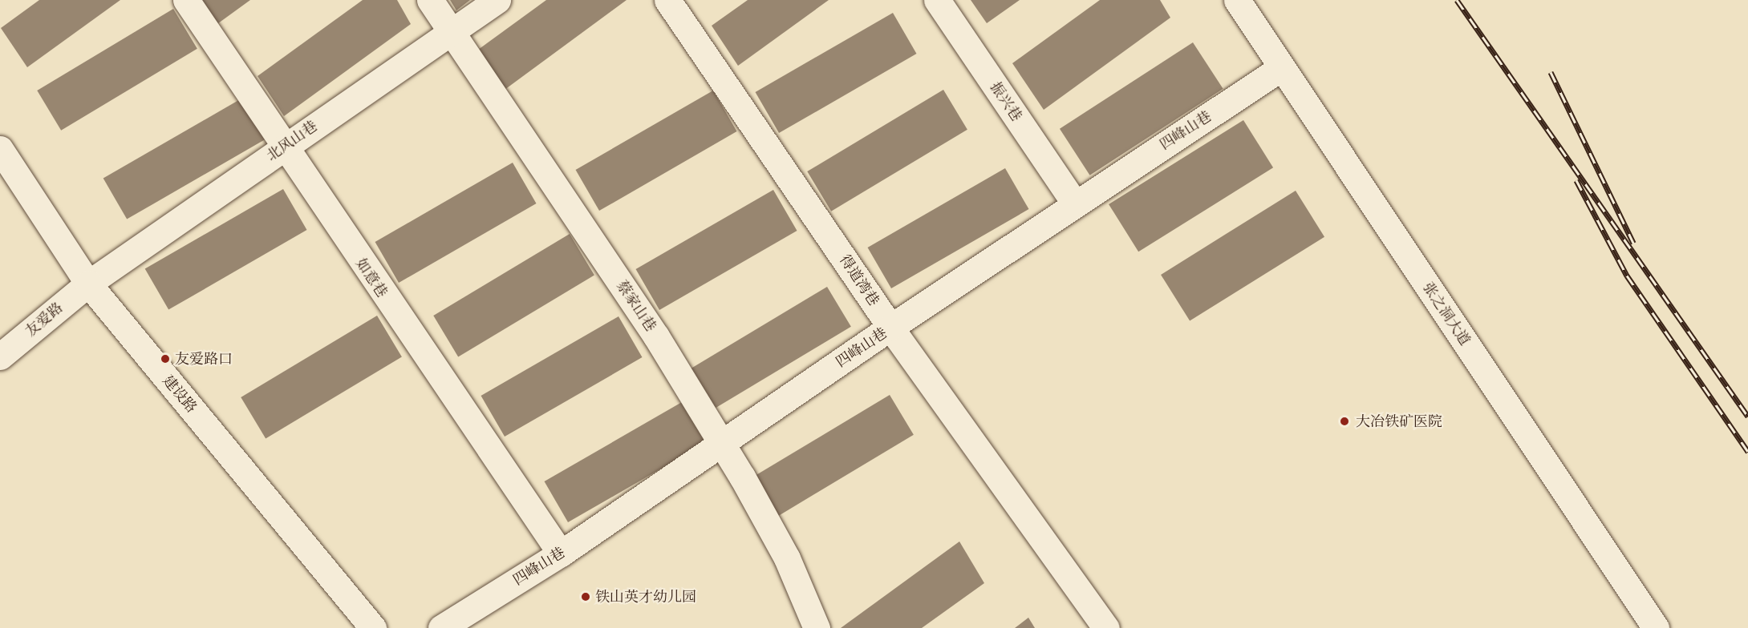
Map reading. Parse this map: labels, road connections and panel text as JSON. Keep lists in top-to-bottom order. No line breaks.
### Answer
{"streets":{"street":["振兴巷","四峰山巷","北风山巷","如意巷","得道湾巷","蔡家山巷","张之洞大道","友爱路","建设路"]},"crossings":[["振兴巷","四峰山巷"],["四峰山巷","如意巷"],["四峰山巷","得道湾巷"],["四峰山巷","蔡家山巷"],["四峰山巷","张之洞大道"],["北风山巷","如意巷"],["北风山巷","蔡家山巷"],["北风山巷","友爱路"],["北风山巷","建设路"],["友爱路","建设路"]],"places":["友爱路口","大冶铁矿医院","铁山英才幼儿园"]}
